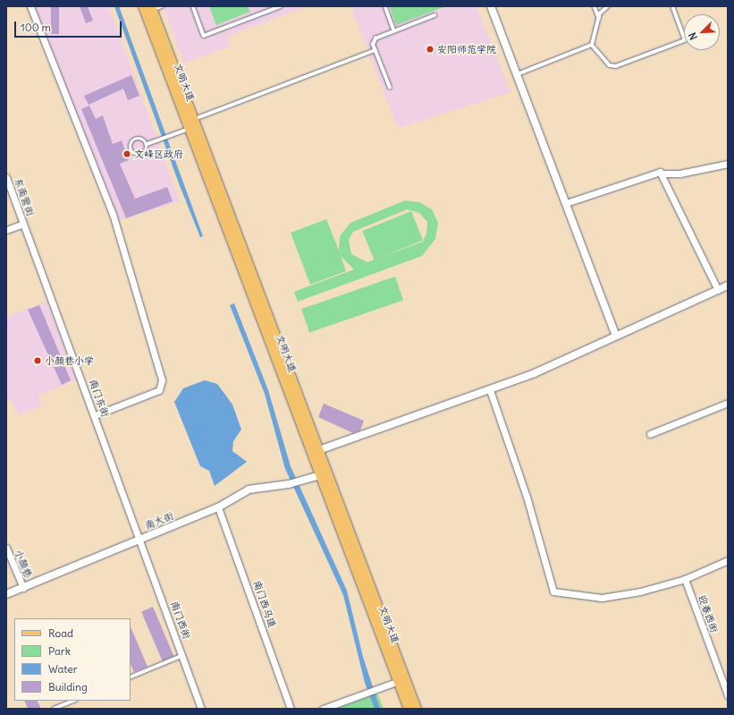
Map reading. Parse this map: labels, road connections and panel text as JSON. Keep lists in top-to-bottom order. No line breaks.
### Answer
{"streets":{"main road":["文明大道"],"street":["东南营街","南门东街","南大街","小颜巷","南门西马道","迎春西街","南门西街"]},"crossings":[["文明大道","南大街"],["东南营街","南门东街"],["南门东街","南大街"],["南门东街","南门西街"],["南大街","小颜巷"],["南大街","南门西马道"],["南大街","南门西街"]],"places":["安阳师范学院","文峰区政府","小颜巷小学"],"legend":["Road","Park","Water","Building"],"scale_bar":"100 m","north":"bottom left"}
